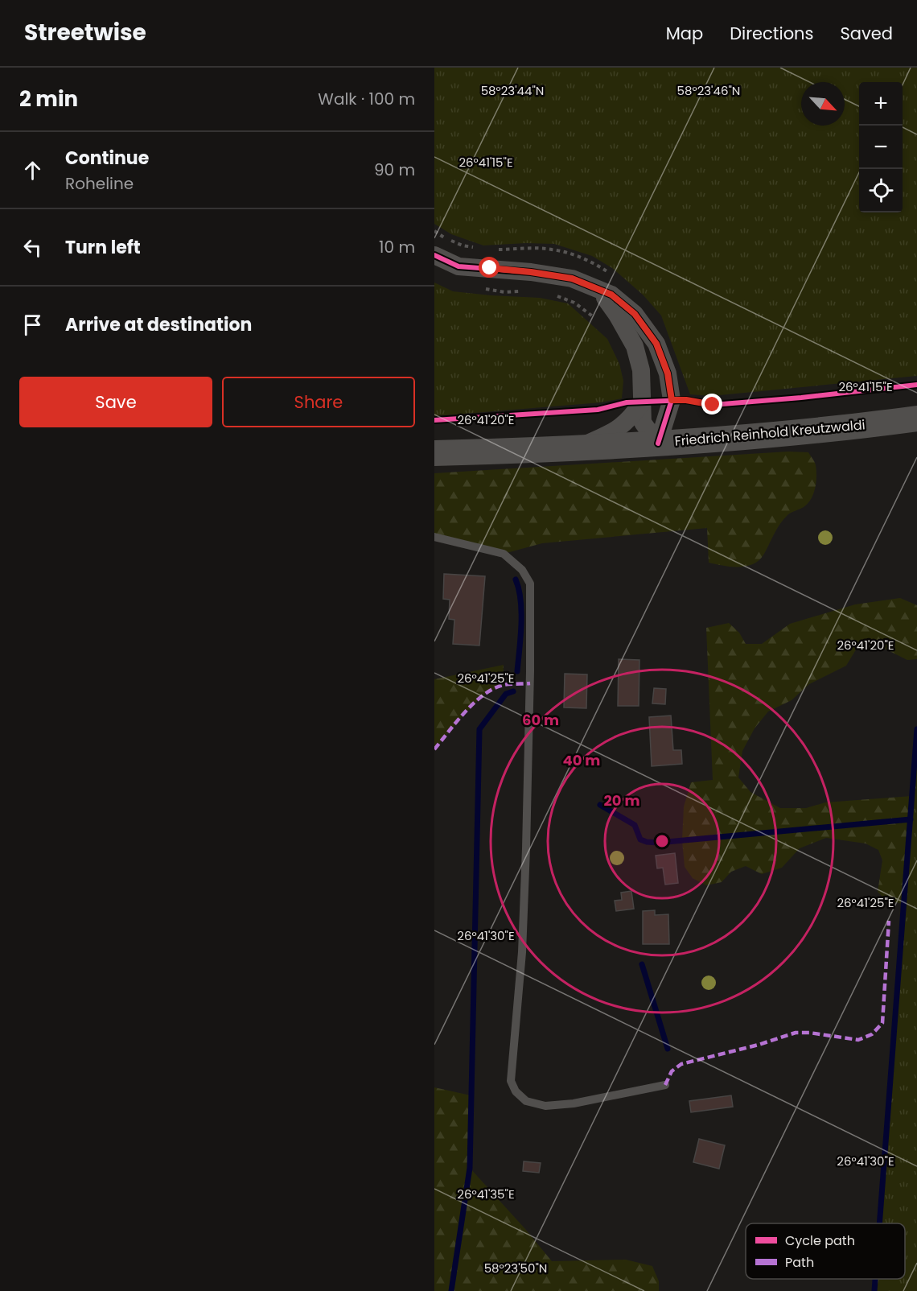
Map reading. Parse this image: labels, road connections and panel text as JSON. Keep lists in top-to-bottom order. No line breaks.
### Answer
{"streets":{"main road":["Friedrich Reinhold Kreutzwaldi"]},"legend":["Cycle path","Path"],"north":"bottom right","page":{"header":"Streetwise","nav":["Map","Directions","Saved"],"heading":["2 min","Walk · 100 m"],"map_buttons":["+","−"],"list":[["Continue","Roheline","90 m"],["Turn left","10 m"],"Arrive at destination"],"buttons":["Save","Share"]},"coordinates":["58°23'44\"N","58°23'46\"N","26°41'15\"E","26°41'20\"E","26°41'25\"E","26°41'30\"E","26°41'35\"E","58°23'50\"N"],"rings":["60 m","40 m","20 m"]}
